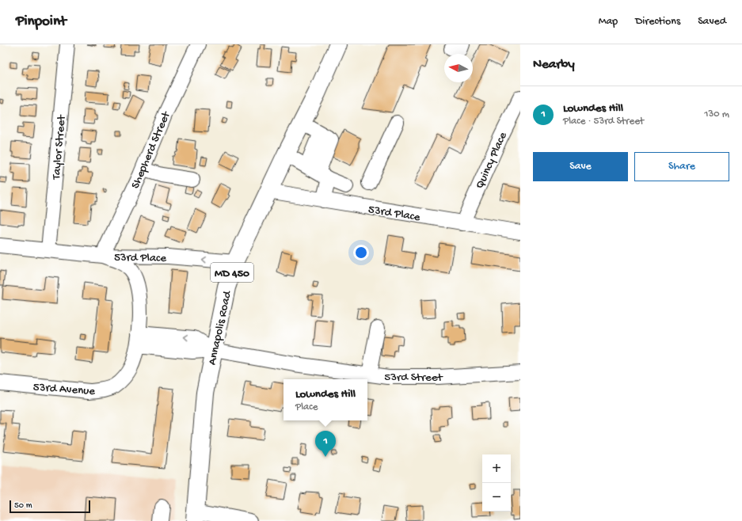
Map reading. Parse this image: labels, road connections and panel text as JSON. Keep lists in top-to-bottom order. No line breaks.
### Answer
{"streets":{"main road":["MD 450","Annapolis Road"],"street":["Taylor Street","Shepherd Street","Quincy Place","53rd Place","53rd Street","53rd Avenue"]},"crossings":[["Taylor Street","53rd Place"],["Shepherd Street","53rd Place"],["Quincy Place","53rd Place"],["53rd Place","Annapolis Road"],["53rd Place","53rd Avenue"],["Annapolis Road","53rd Street"]],"scale_bar":"50 m","north":"left","page":{"header":"Pinpoint","nav":["Map","Directions","Saved"],"heading":"Nearby","list":[{"mark":"1","name":"Lowndes Hill","note":"Place · 53rd Street","value":"130 m"}],"buttons":["Save","Share"],"popup":["Lowndes Hill","Place"],"pins":"1","map_buttons":["+","−"],"scale":"50 m"}}
